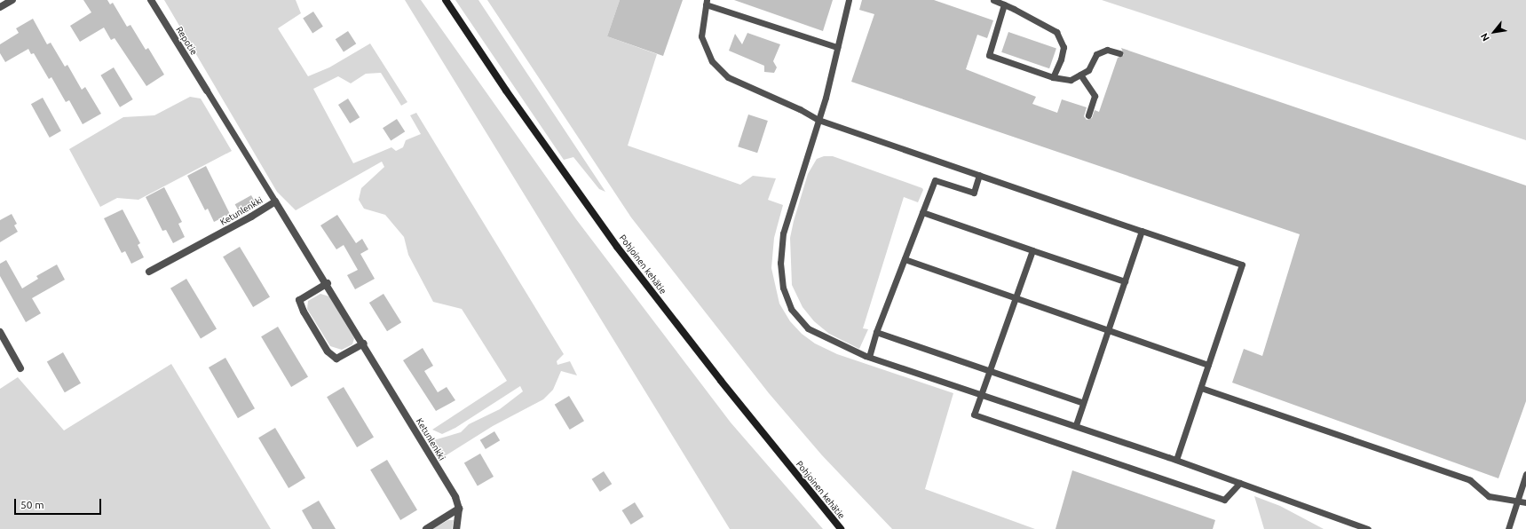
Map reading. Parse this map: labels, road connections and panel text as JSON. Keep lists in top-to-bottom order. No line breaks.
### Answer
{"streets":{"main road":["Pohjoinen kehätie"],"street":["Repotie","Ketunlenkki"]},"scale_bar":"50 m","north":"bottom left"}
